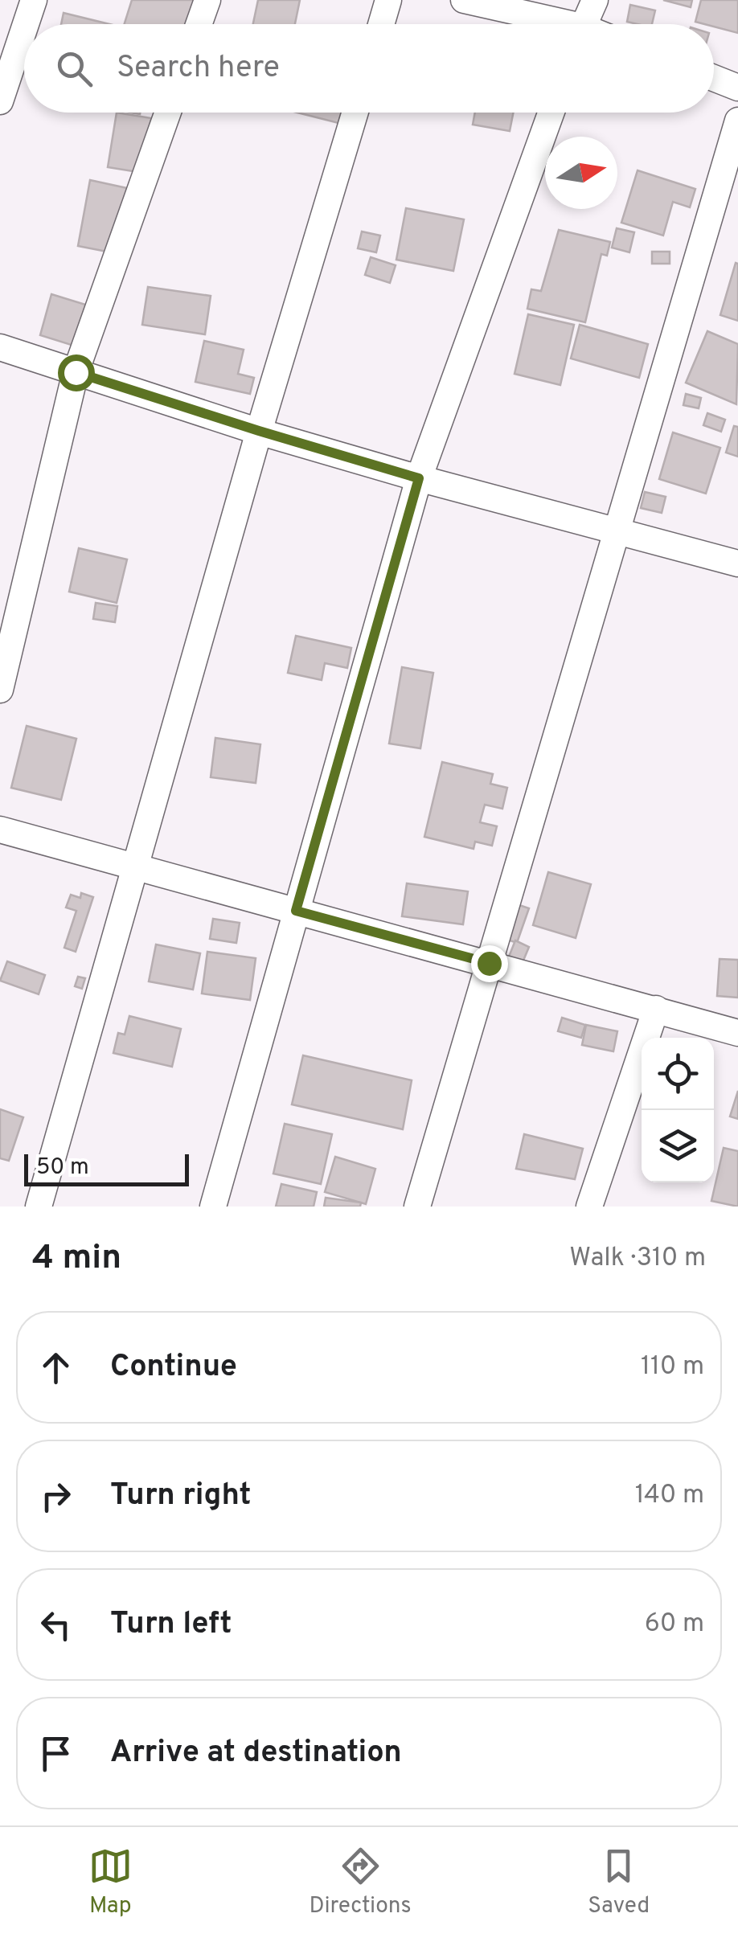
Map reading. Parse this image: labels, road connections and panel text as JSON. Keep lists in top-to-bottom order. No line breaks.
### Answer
{"scale_bar":"50 m","north":"right","page":{"search":"Search here","scale":"50 m","heading":["4 min","Walk · 310 m"],"list":[["Continue","110 m"],["Turn right","140 m"],["Turn left","60 m"],"Arrive at destination"],"nav":["Map","Directions","Saved"]}}
